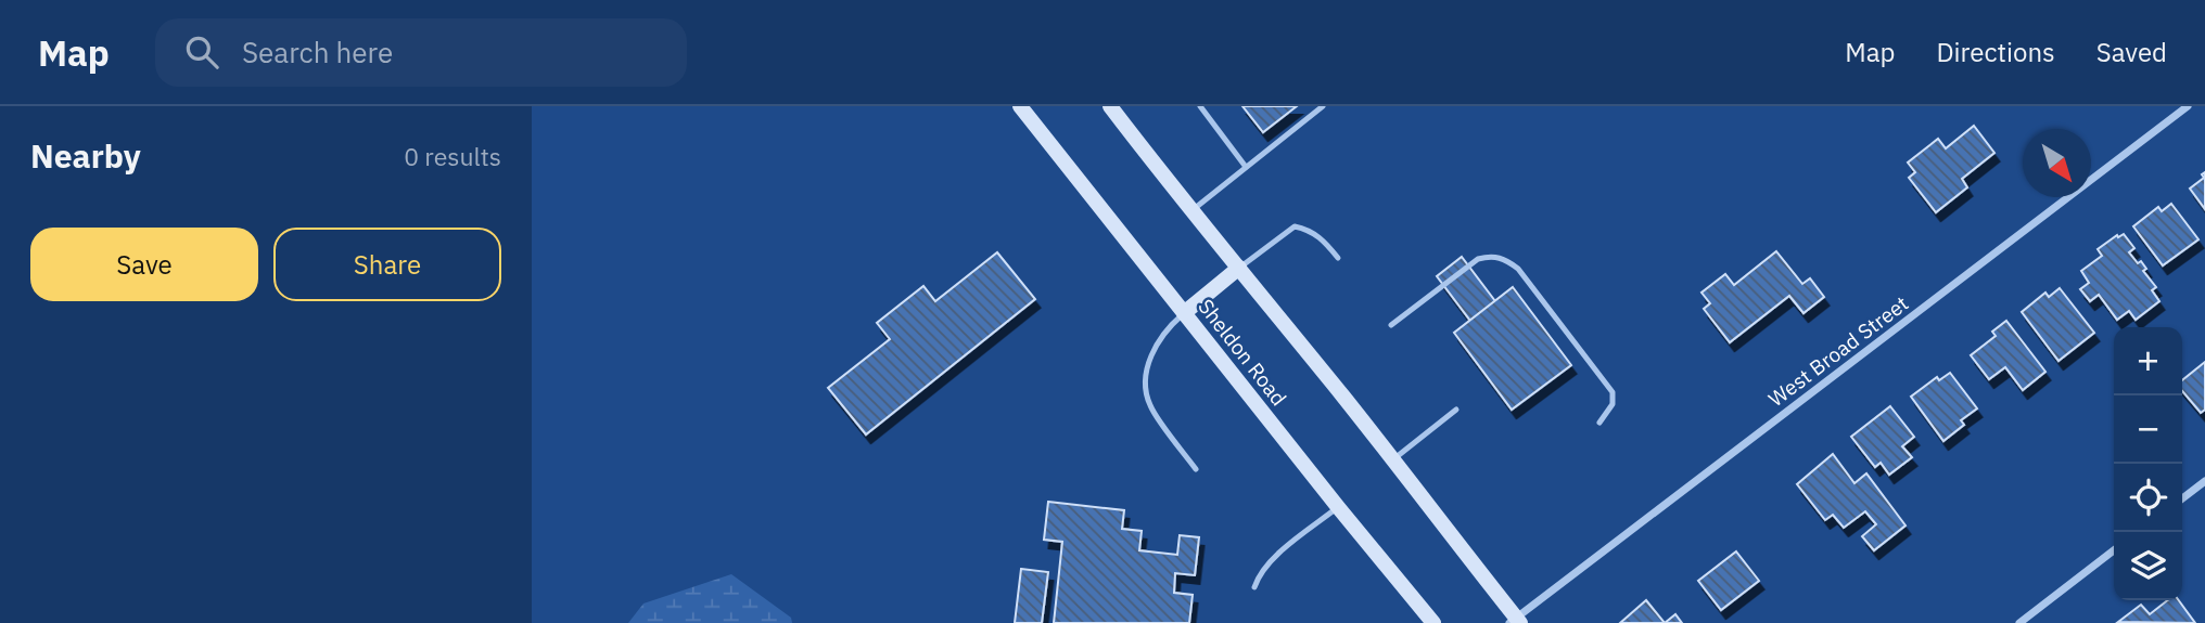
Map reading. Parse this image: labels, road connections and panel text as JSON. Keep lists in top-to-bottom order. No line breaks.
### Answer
{"streets":{"main road":["Sheldon Road"],"street":["West Broad Street"]},"north":"bottom right","page":{"header":"Map","search":"Search here","nav":["Map","Directions","Saved"],"heading":["Nearby","0 results"],"buttons":["Save","Share"],"map_buttons":["+","−"]}}
